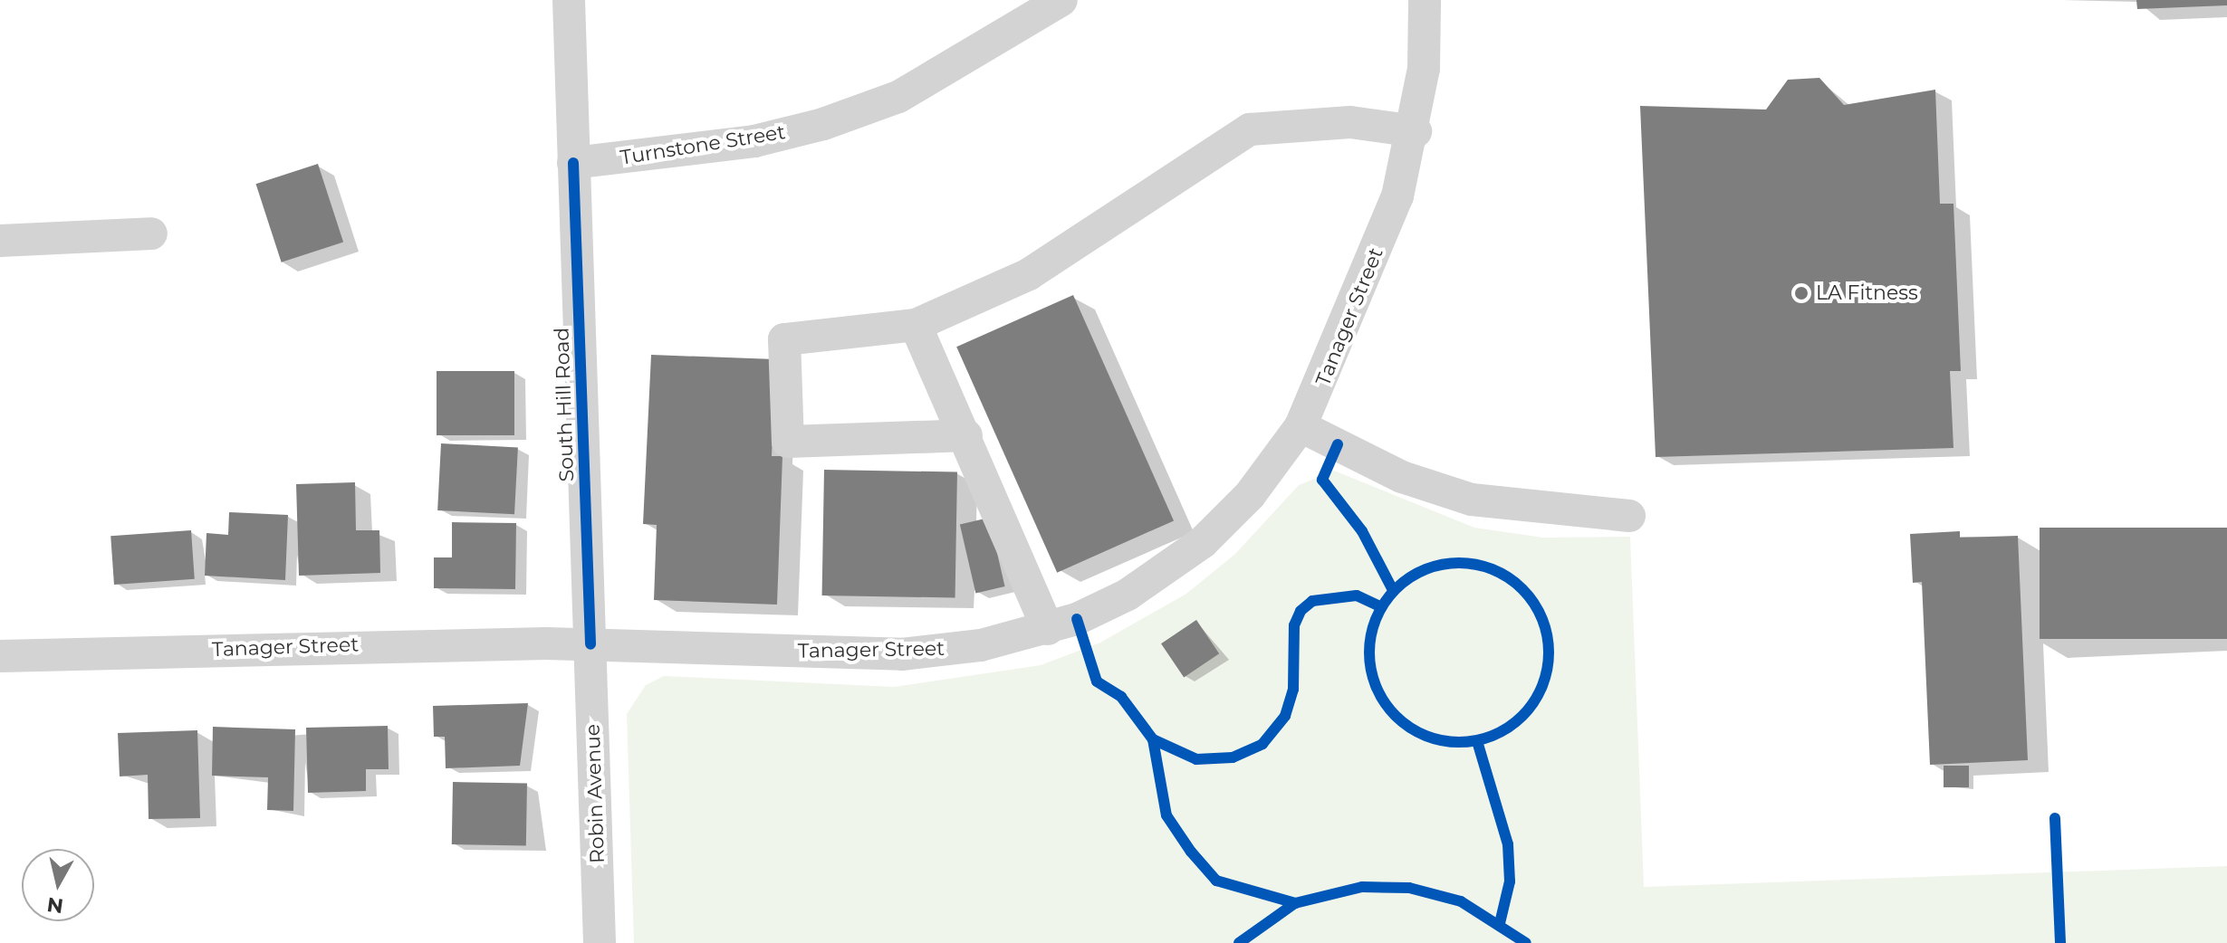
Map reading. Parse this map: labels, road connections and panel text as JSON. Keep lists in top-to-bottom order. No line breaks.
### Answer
{"streets":{"street":["Turnstone Street","Tanager Street","South Hill Road","Robin Avenue"]},"crossings":[["Turnstone Street","South Hill Road"],["Tanager Street","South Hill Road"],["Tanager Street","Robin Avenue"],["South Hill Road","Robin Avenue"]],"places":["LA Fitness"],"north":"bottom"}
